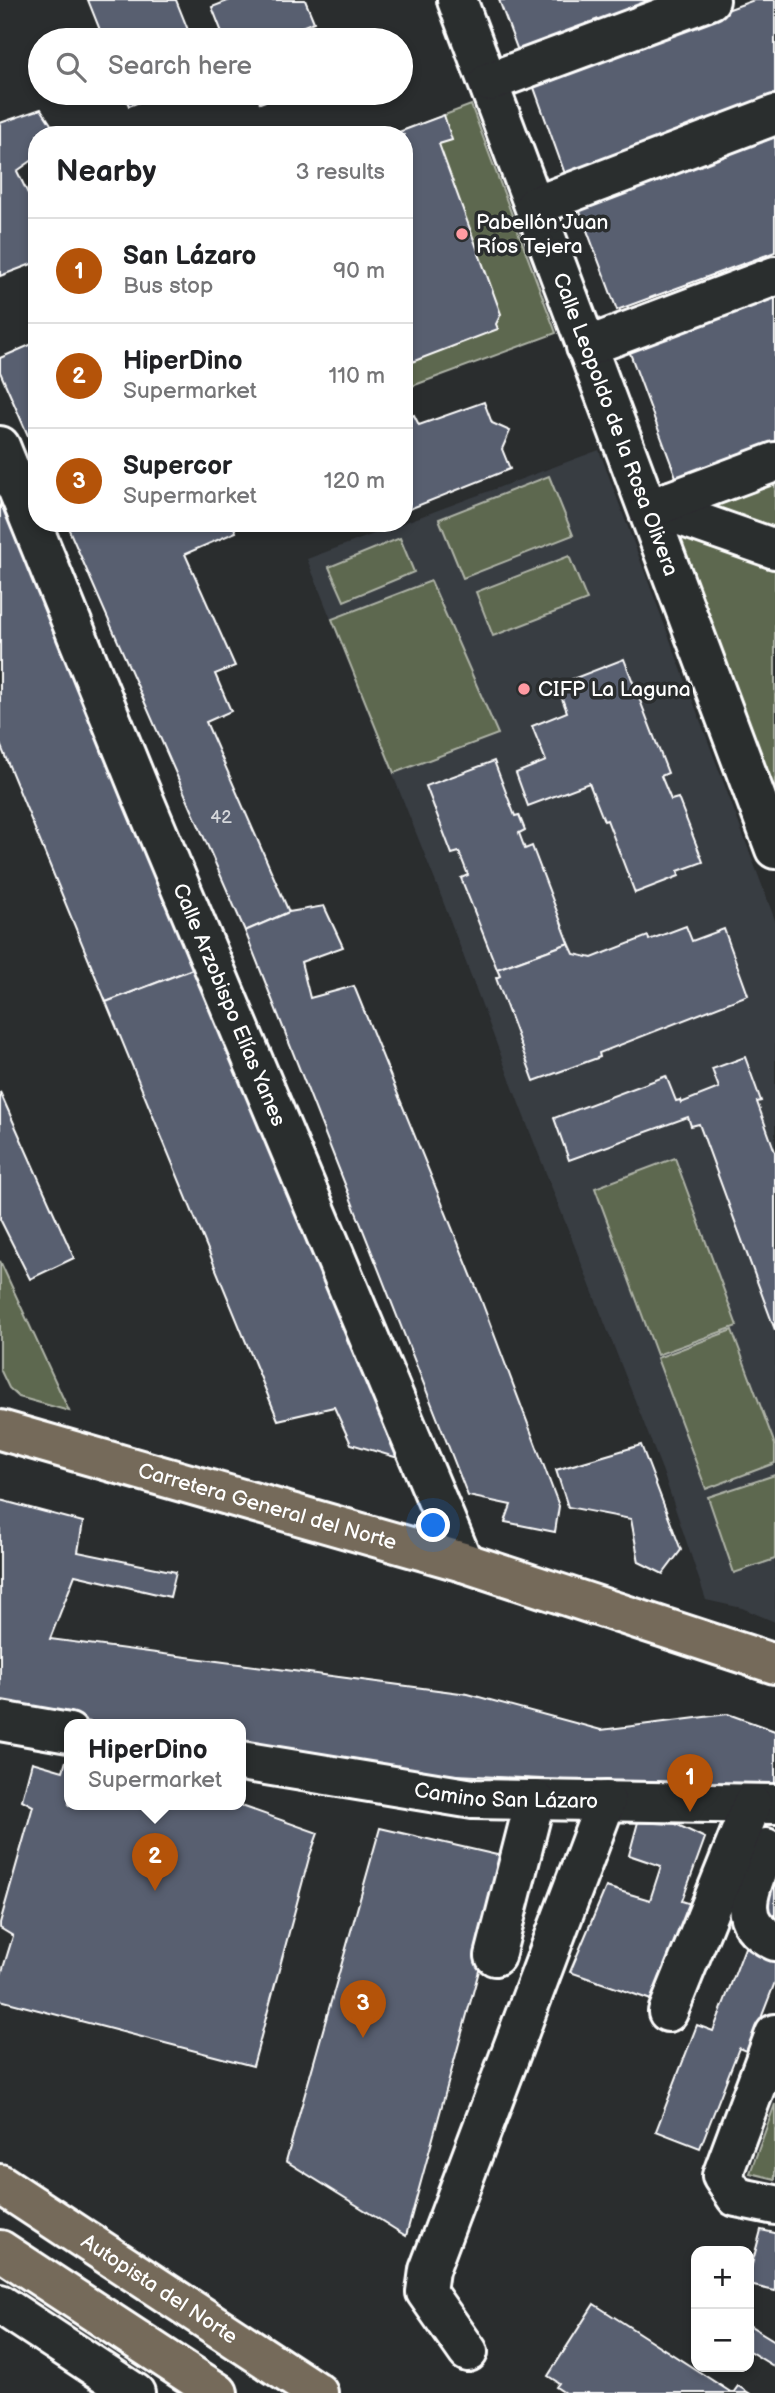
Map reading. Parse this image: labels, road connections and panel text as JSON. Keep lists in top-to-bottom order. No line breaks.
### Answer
{"streets":{"main road":["Carretera General del Norte","Autopista del Norte"],"street":["Calle Leopoldo de la Rosa Olivera","Calle Arzobispo Elías Yanes","Camino San Lázaro"]},"crossings":[["Calle Arzobispo Elías Yanes","Carretera General del Norte"]],"places":["Pabellón Juan Ríos Tejera","CIFP La Laguna"],"house_numbers":["42"],"page":{"search":"Search here","heading":["Nearby","3 results"],"list":[{"mark":"1","name":"San Lázaro","note":"Bus stop","value":"90 m"},{"mark":"2","name":"HiperDino","note":"Supermarket","value":"110 m"},{"mark":"3","name":"Supercor","note":"Supermarket","value":"120 m"}],"popup":["HiperDino","Supermarket"],"pins":["1","2","3"],"map_buttons":["+","−"]}}
